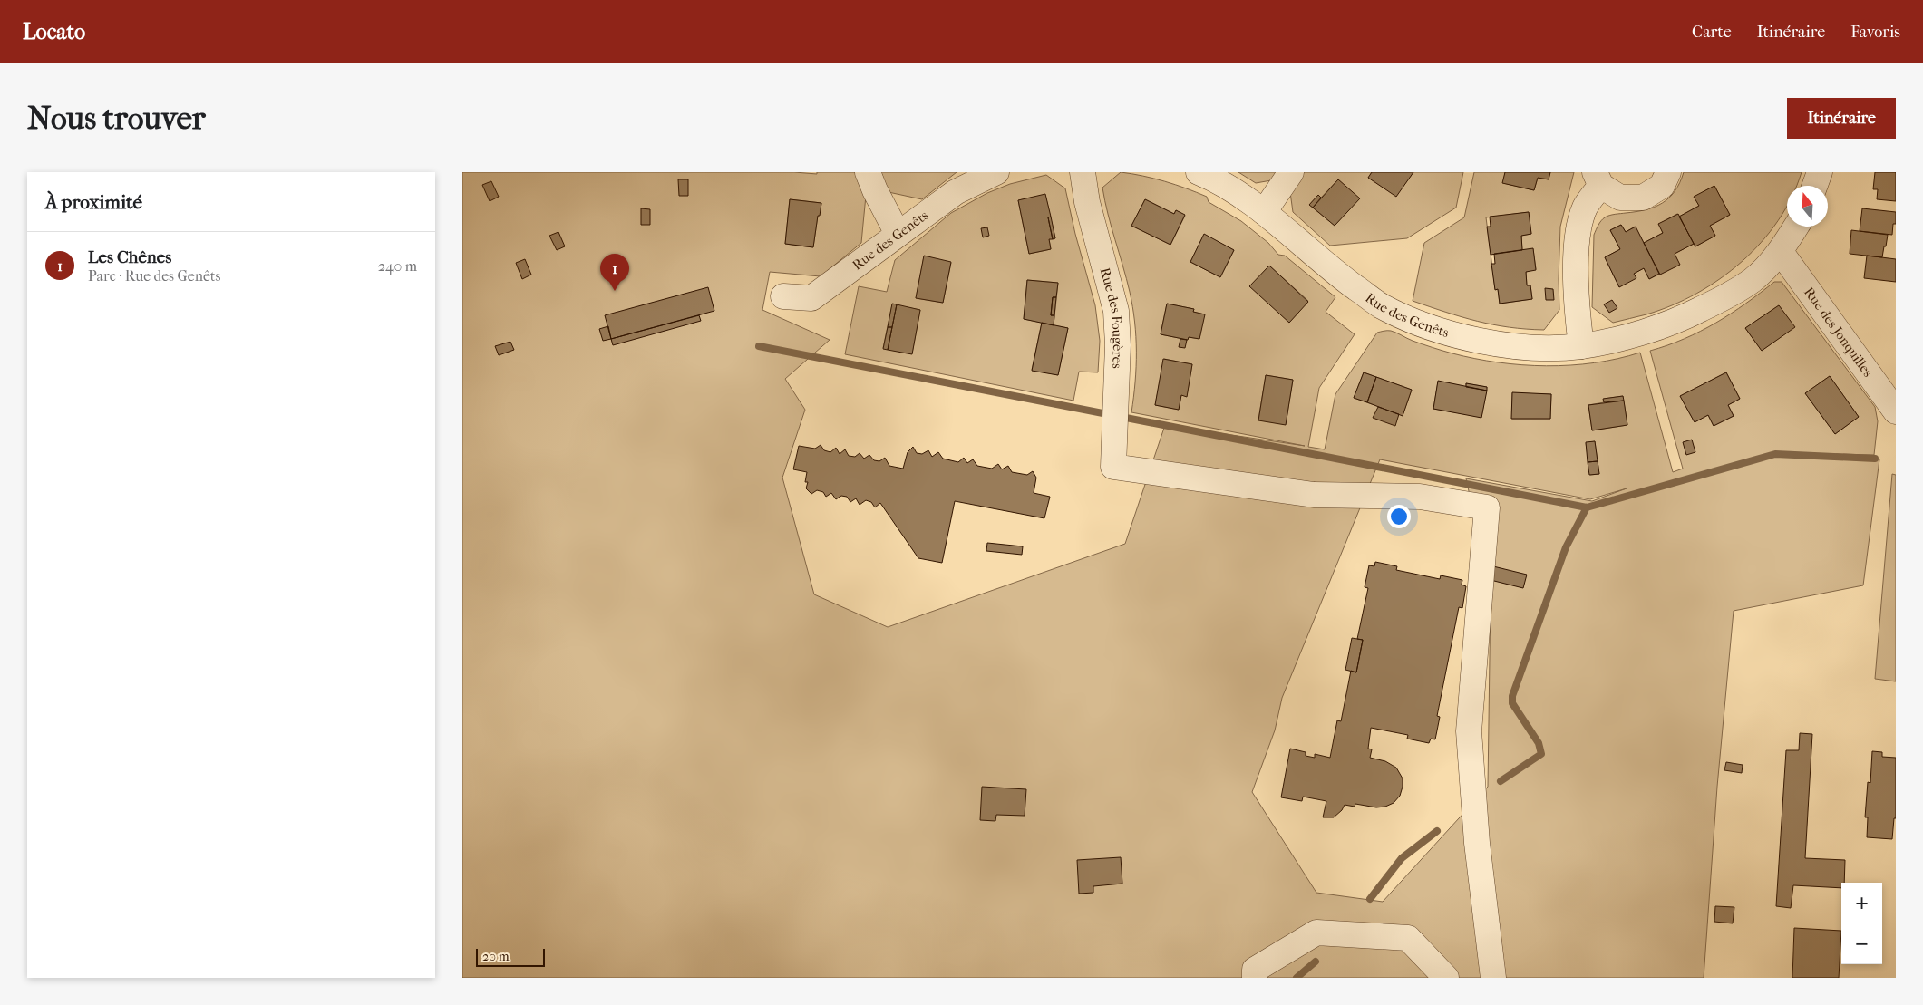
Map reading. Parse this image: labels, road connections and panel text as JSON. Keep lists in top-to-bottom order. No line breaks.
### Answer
{"streets":{"street":["Rue des Genêts","Rue des Fougères","Rue des Jonquilles"]},"crossings":[["Rue des Genêts","Rue des Jonquilles"]],"scale_bar":"20 m","north":"top","page":{"header":"Locato","nav":["Carte","Itinéraire","Favoris"],"buttons":"Itinéraire","title":"Nous trouver","heading":"À proximité","list":[{"mark":"1","name":"Les Chênes","note":"Parc · Rue des Genêts","value":"240 m"}],"pins":"1","map_buttons":["+","−"],"scale":"20 m"}}
